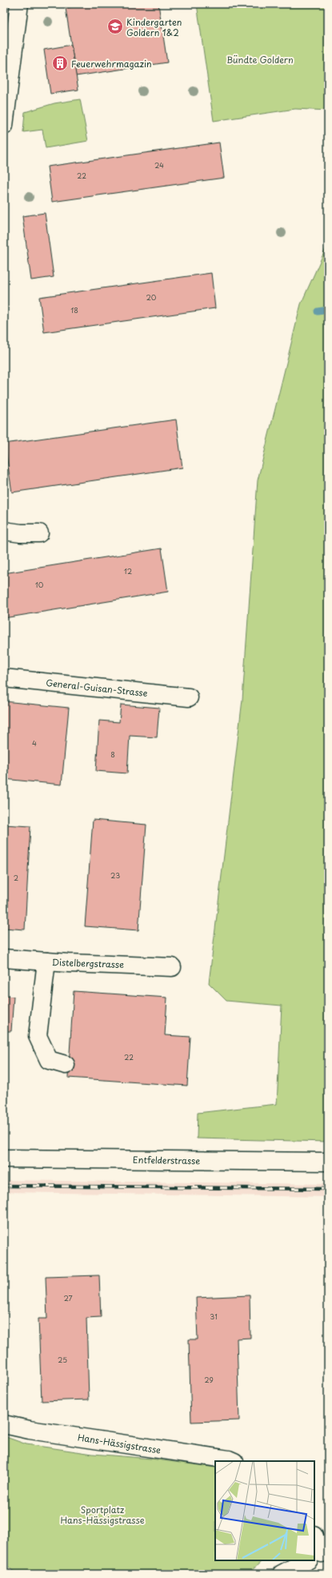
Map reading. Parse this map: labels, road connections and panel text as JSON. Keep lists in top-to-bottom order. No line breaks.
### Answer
{"streets":{"street":["General-Guisan-Strasse","Distelbergstrasse","Entfelderstrasse","Hans-Hässigstrasse"]},"parks":["Bündte Goldern","Sportplatz Hans-Hässigstrasse"],"places":{"school or university":["Kindergarten Goldern 1&2"],"building":["Feuerwehrmagazin"]},"house_numbers":["24","22","20","18","12","10","4","8","23","2","22","27","31","25","29"]}
